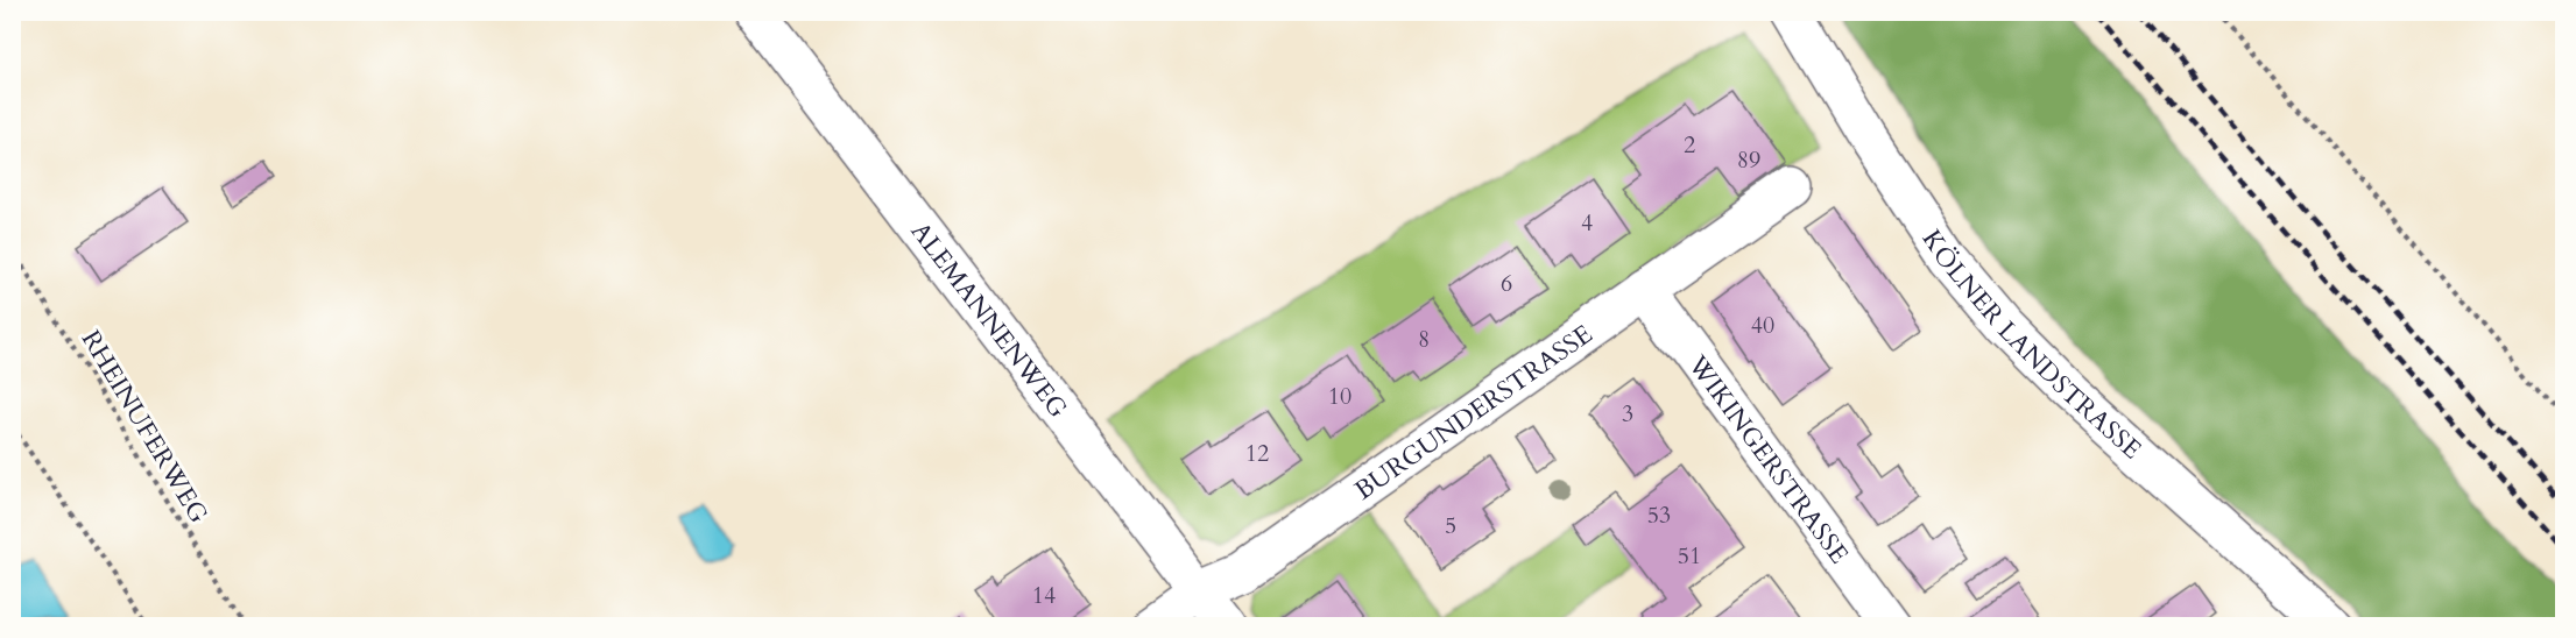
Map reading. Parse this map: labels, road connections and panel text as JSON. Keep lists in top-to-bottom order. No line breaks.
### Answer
{"streets":{"street":["ALEMANNENWEG","KÖLNER LANDSTRASSE","BURGUNDERSTRASSE","WIKINGERSTRASSE"],"path":["RHEINUFERWEG"]},"crossings":[["ALEMANNENWEG","BURGUNDERSTRASSE"],["BURGUNDERSTRASSE","WIKINGERSTRASSE"]],"house_numbers":["2","89","4","6","40","8","10","3","12","53","5","51","14"]}
